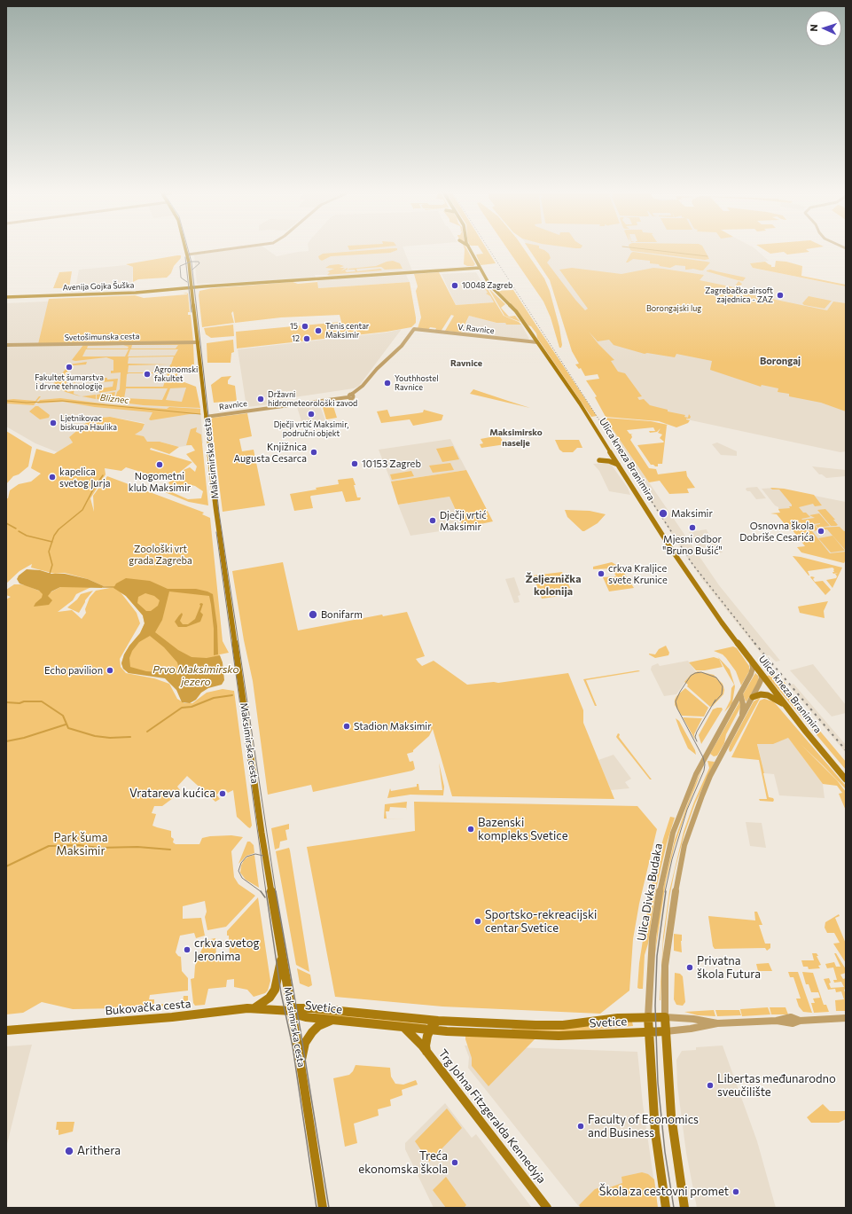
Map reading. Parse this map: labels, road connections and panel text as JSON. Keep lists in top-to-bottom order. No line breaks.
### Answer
{"streets":{"main road":["Avenija Gojka Šuška","Maksimirska cesta","Ulica kneza Branimira","Bukovačka cesta","Svetice","Trg Johna Fitzgeralda Kennedyja"],"street":["V. Ravnice","Svetošimunska cesta","Ravnice","Ulica Divka Budaka"]},"crossings":[["Avenija Gojka Šuška","Maksimirska cesta"],["Avenija Gojka Šuška","Ulica kneza Branimira"],["V. Ravnice","Ravnice"],["V. Ravnice","Ulica kneza Branimira"],["Svetošimunska cesta","Maksimirska cesta"],["Ravnice","Maksimirska cesta"],["Maksimirska cesta","Bukovačka cesta"],["Maksimirska cesta","Svetice"],["Ulica kneza Branimira","Ulica Divka Budaka"],["Ulica Divka Budaka","Svetice"],["Bukovačka cesta","Svetice"],["Svetice","Trg Johna Fitzgeralda Kennedyja"]],"districts":["Borongaj","Ravnice","Maksimirsko naselje","Željeznička kolonija"],"water":["Bliznec","Prvo Maksimirsko jezero"],"parks":["Borongajski lug","Zoološki vrt grada Zagreba","Park šuma Maksimir"],"places":["10048 Zagreb","Zagrebačka airsoft zajednica - ZAZ","15","Tenis centar Maksimir","12","Fakultet šumarstva i drvne tehnologije","Agronomski fakultet","Youthhostel Ravnice","Državni hidrometeorološki zavod","Dječji vrtić Maksimir, područni objekt","Ljetnikovac biskupa Haulika","Knjižnica Augusta Cesarca","10153 Zagreb","Nogometni klub Maksimir","kapelica svetog Jurja","Maksimir","Dječji vrtić Maksimir","Mjesni odbor \"Bruno Bušić\"","Osnovna škola Dobriše Cesarića","crkva Kraljice svete Krunice","Bonifarm","Echo pavilion","Stadion Maksimir","Vratareva kućica","Bazenski kompleks Svetice","Sportsko-rekreacijski centar Svetice","crkva svetog Jeronima","Privatna škola Futura","Libertas međunarodno sveučilište","Faculty of Economics and Business","Arithera","Treća ekonomska škola","Škola za cestovni promet"],"north":"left"}
